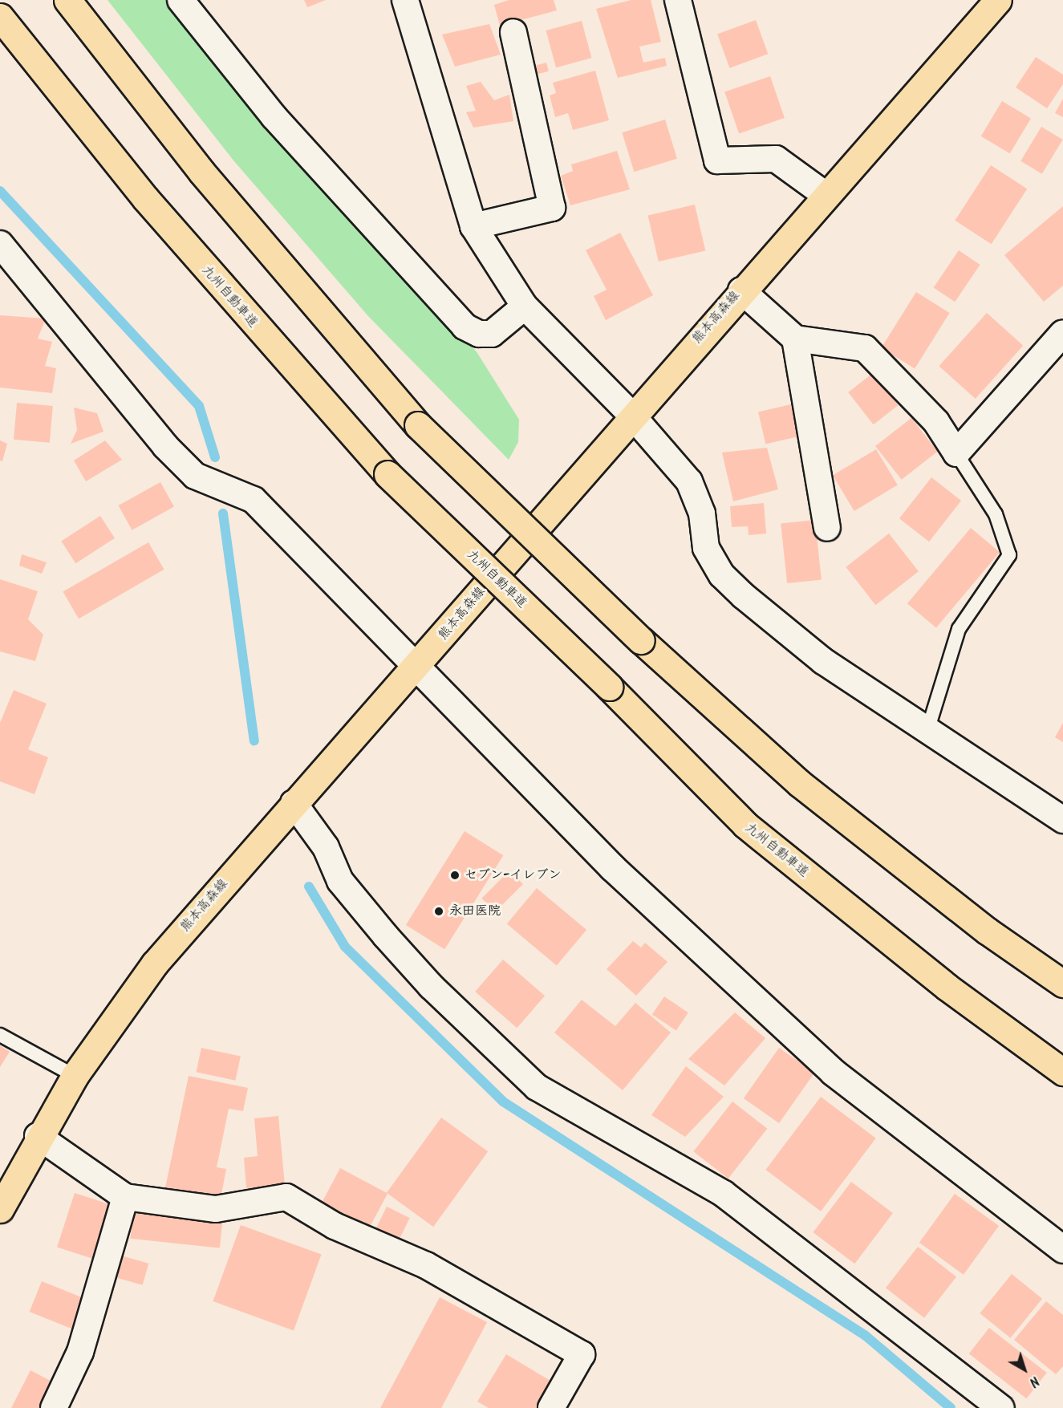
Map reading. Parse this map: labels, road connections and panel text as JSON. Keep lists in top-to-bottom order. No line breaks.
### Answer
{"streets":{"main road":["九州自動車道","熊本高森線"]},"places":["セブン-イレブン","永田医院"],"north":"bottom right"}
